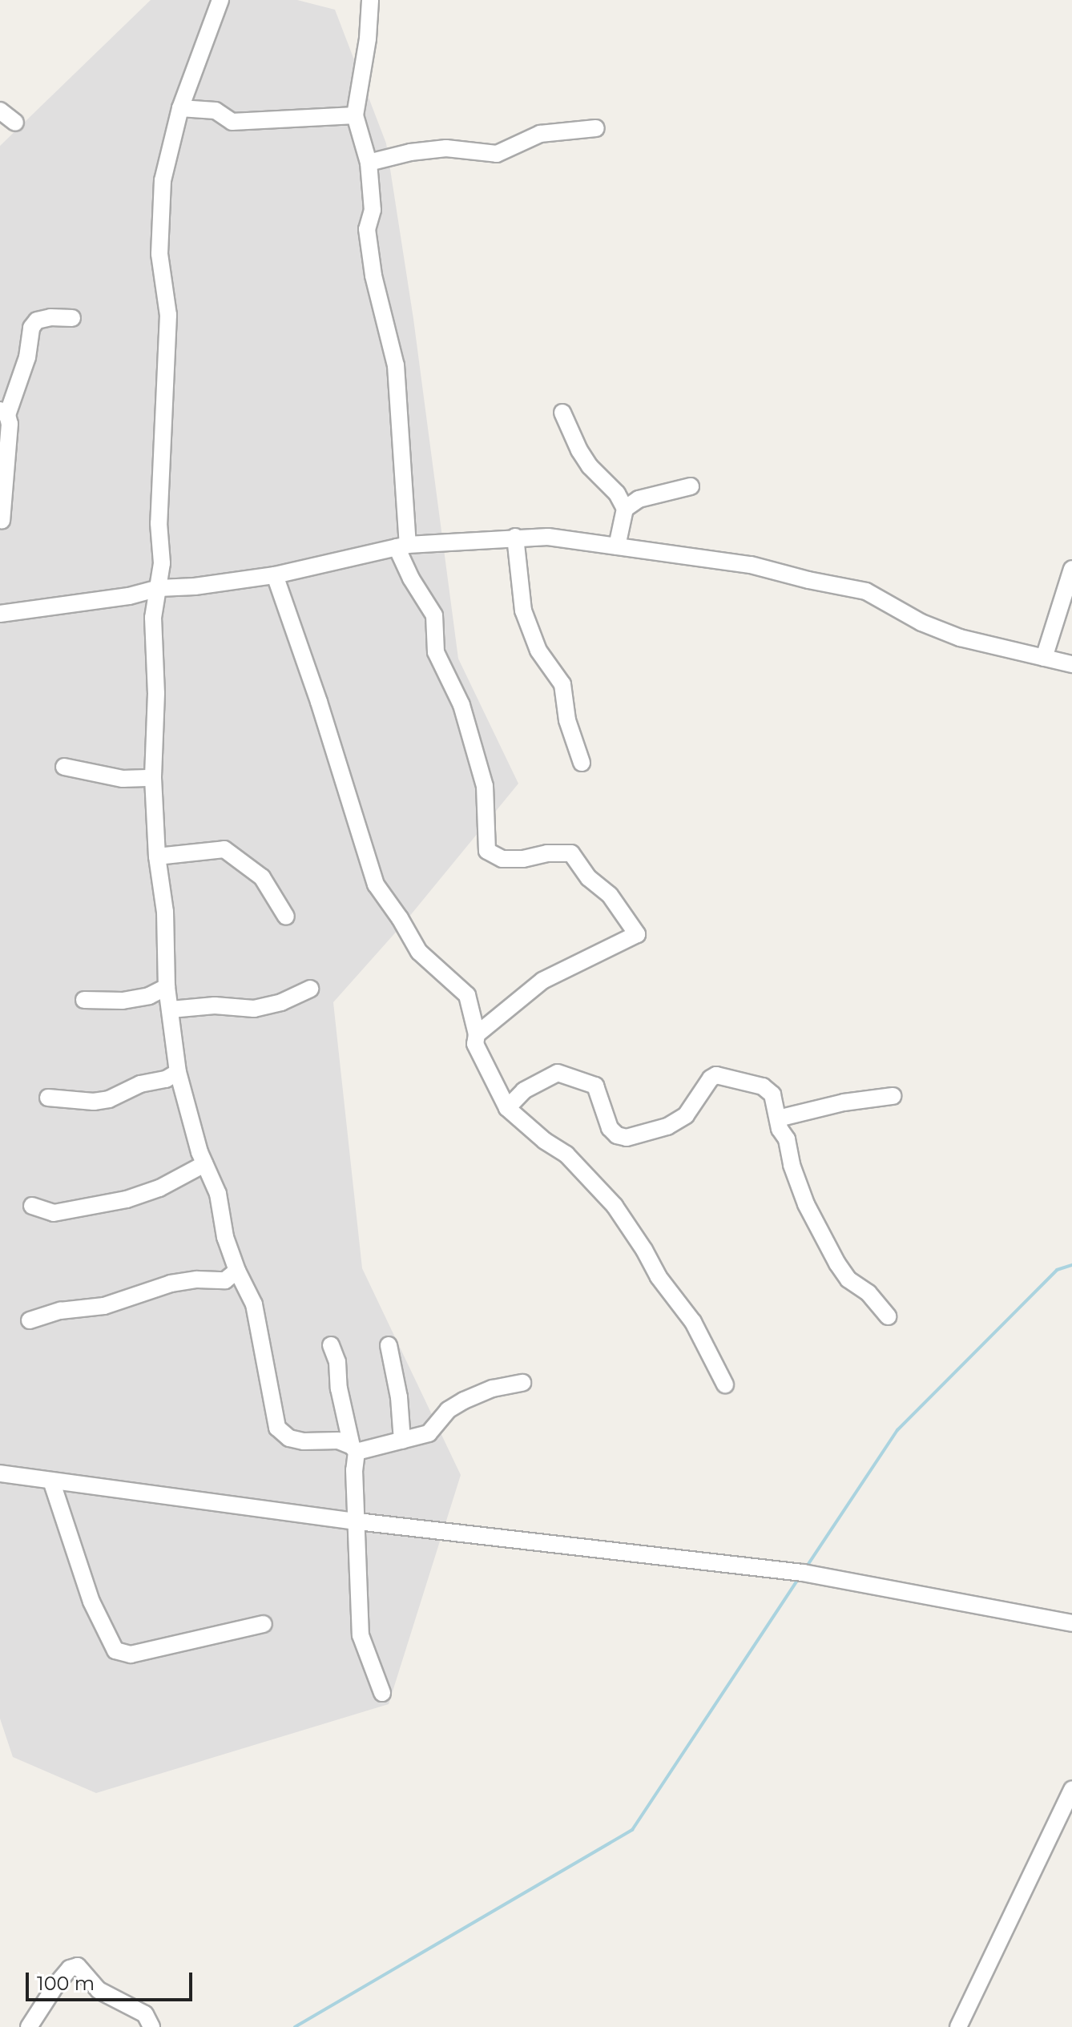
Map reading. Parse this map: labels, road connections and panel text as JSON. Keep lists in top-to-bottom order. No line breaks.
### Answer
{"scale_bar":"100 m"}
